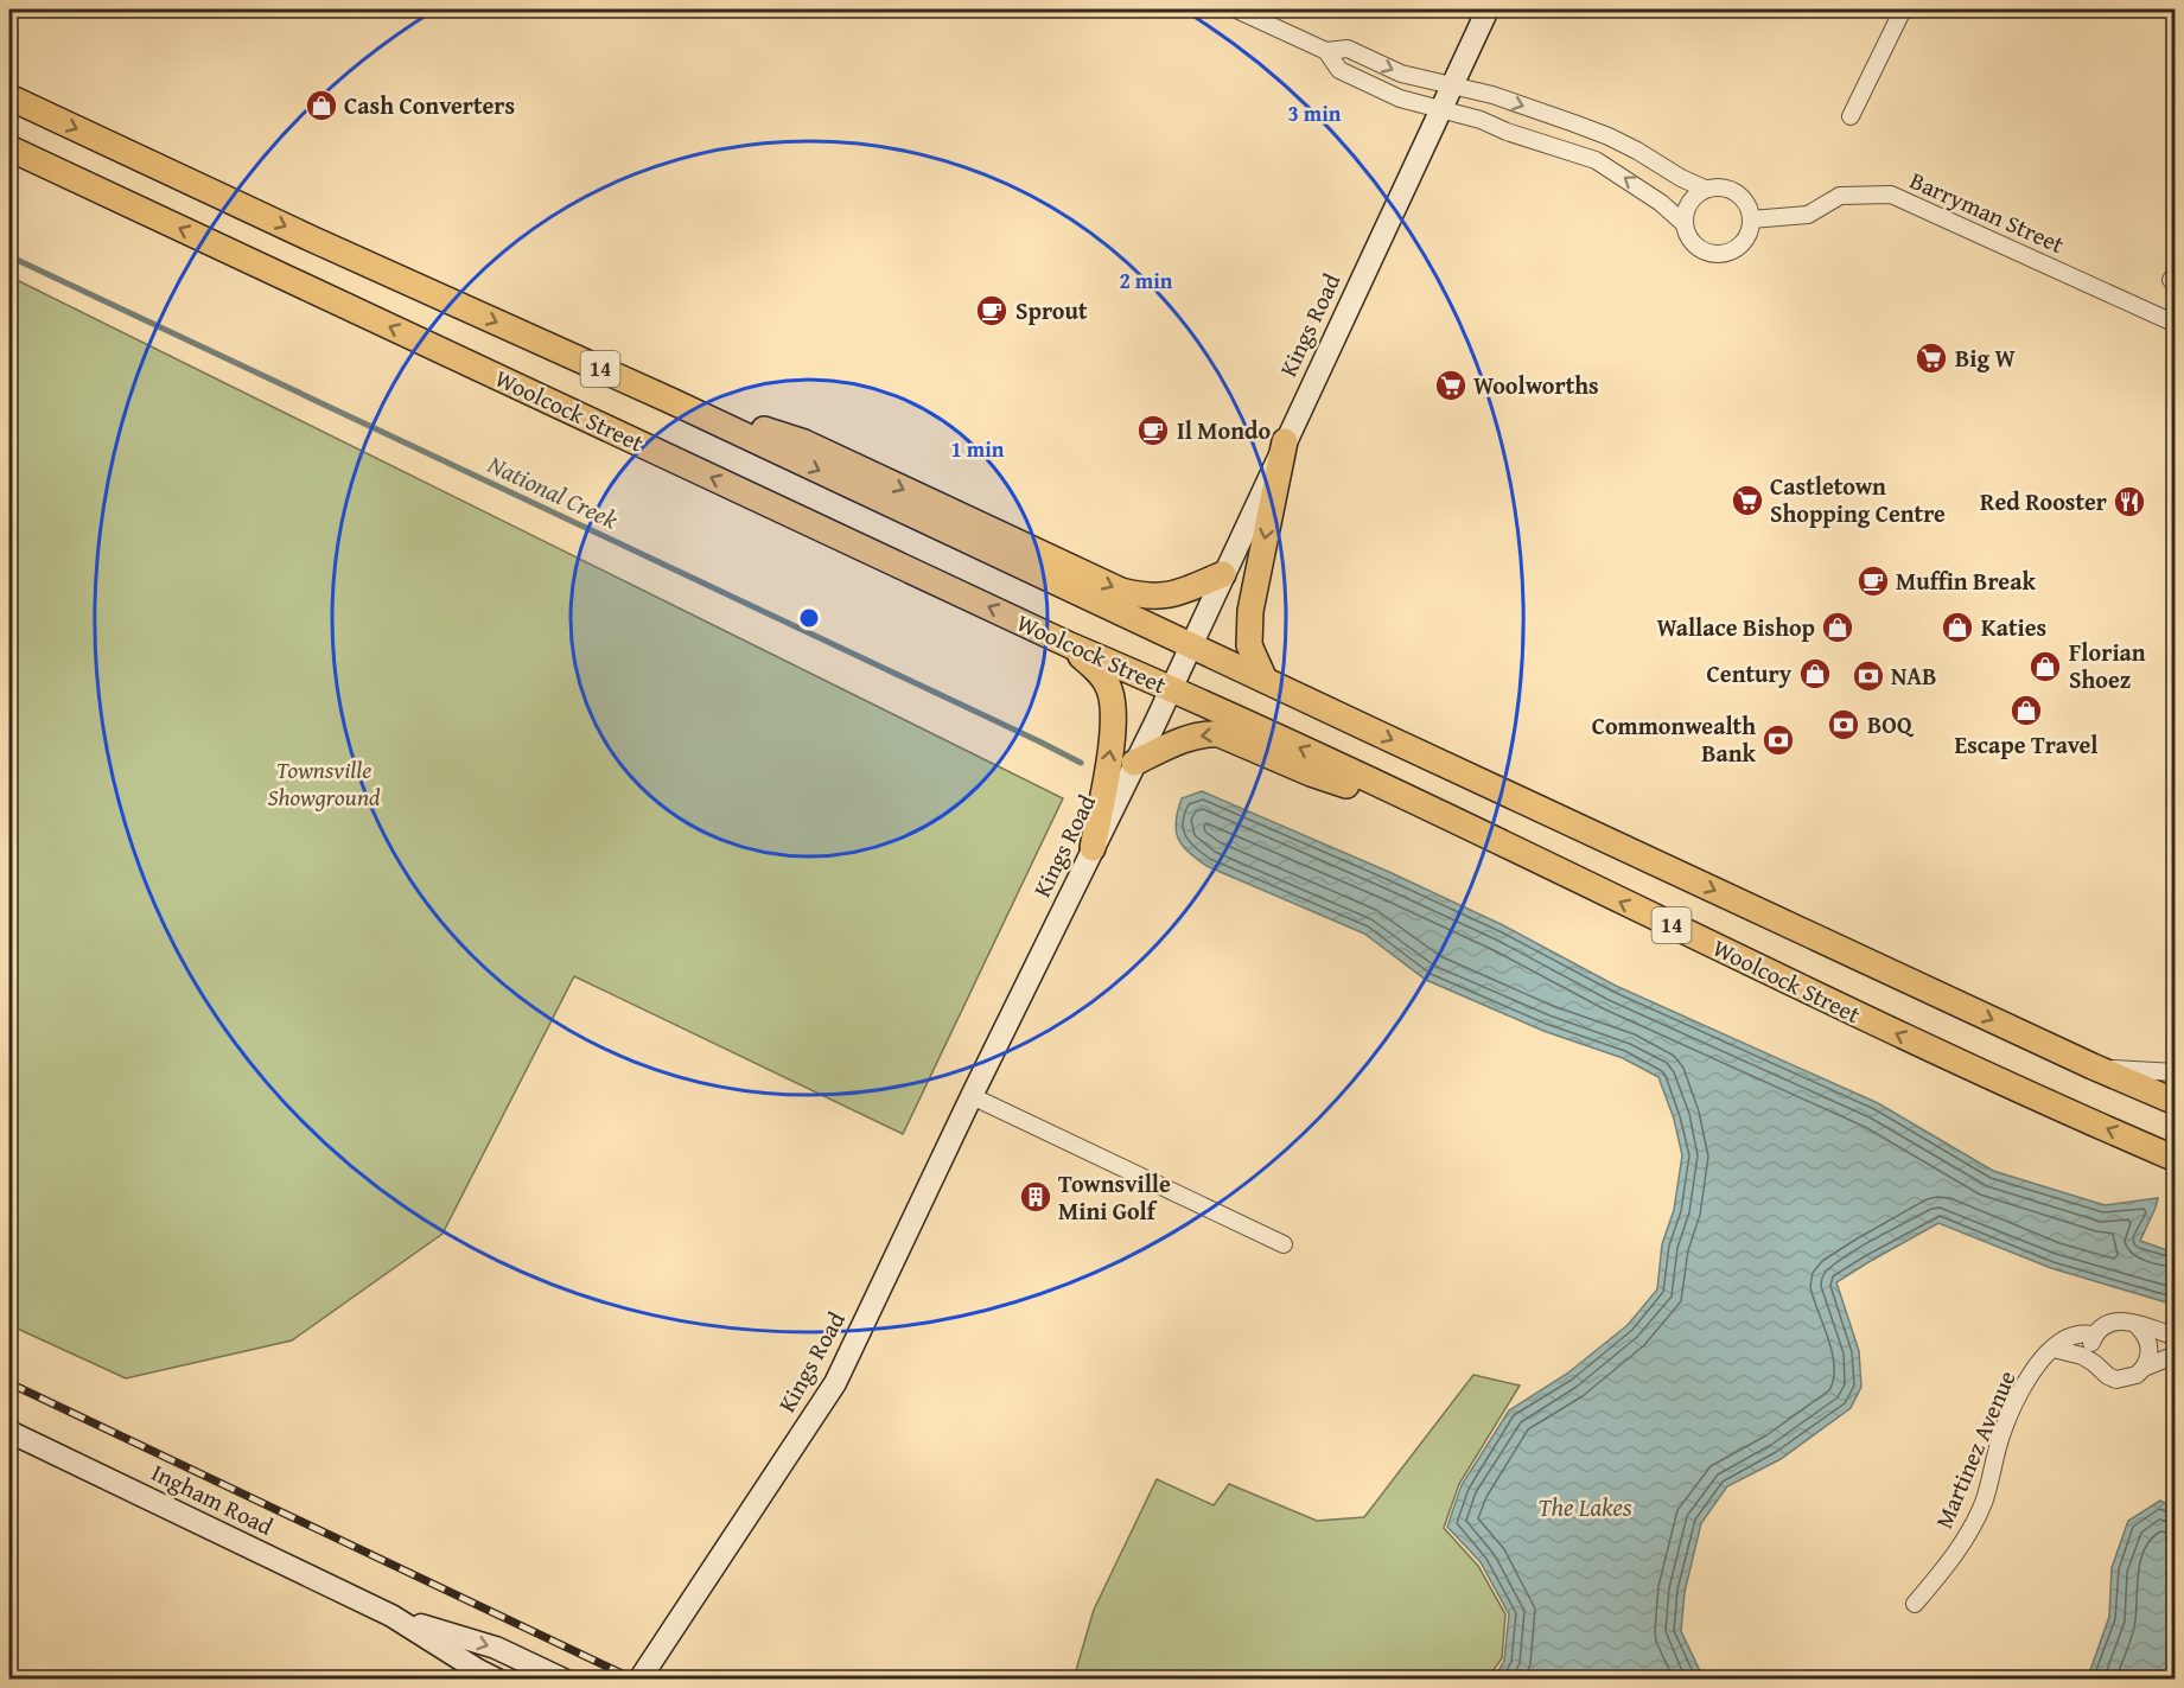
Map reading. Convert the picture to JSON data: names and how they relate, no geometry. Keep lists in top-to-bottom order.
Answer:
{
  "streets": {
    "main road": [
      "Kings Road",
      "14",
      "Woolcock Street",
      "Ingham Road"
    ],
    "street": ["Barryman Street", "Martinez Avenue"]
  },
  "crossings": [
    ["Kings Road", "Woolcock Street"]
  ],
  "water": ["National Creek", "The Lakes"],
  "parks": ["Townsville Showground"],
  "places": {
    "shop": [
      "Cash Converters",
      "Wallace Bishop",
      "Katies",
      "Florian Shoez",
      "Century",
      "Escape Travel"
    ],
    "cafe": ["Sprout", "Il Mondo", "Muffin Break"],
    "supermarket": ["Big W", "Woolworths", "Castletown Shopping Centre"],
    "restaurant": ["Red Rooster"],
    "bank": ["NAB", "BOQ", "Commonwealth Bank"],
    "building": ["Townsville Mini Golf"]
  },
  "rings": ["3 min", "2 min", "1 min"]
}
